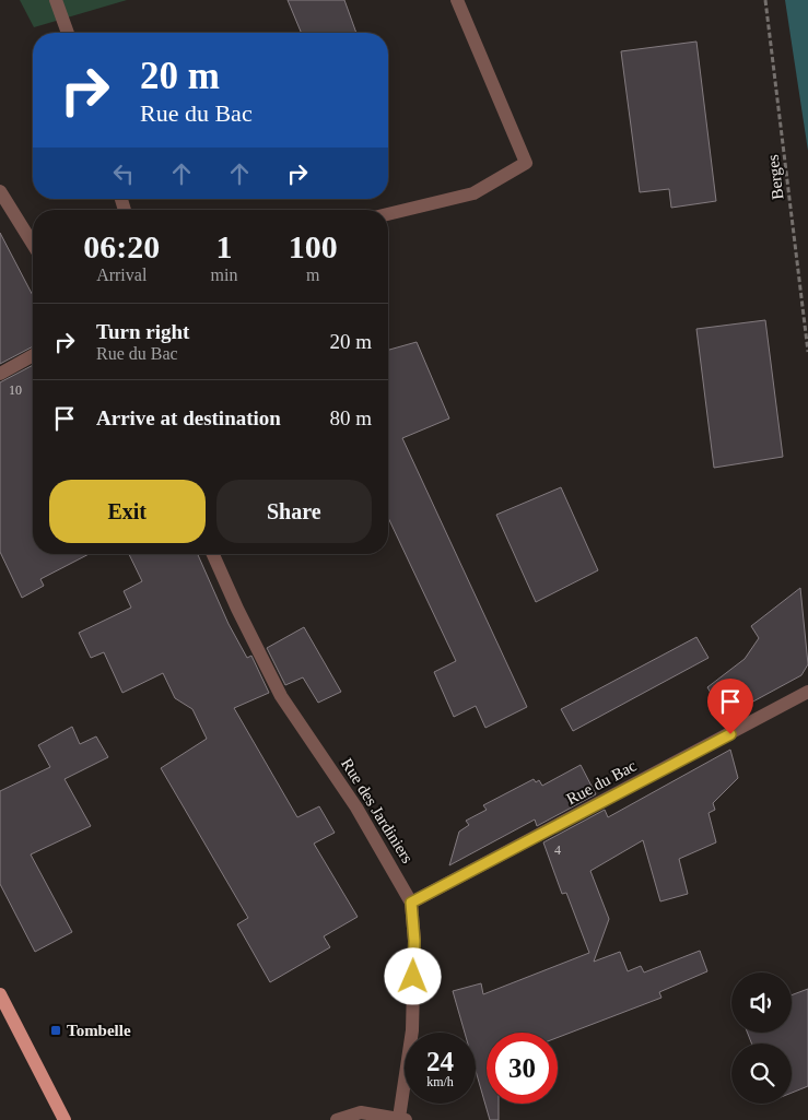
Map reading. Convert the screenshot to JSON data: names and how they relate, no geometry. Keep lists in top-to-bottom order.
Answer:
{
  "streets": {
    "street": ["Rue du Bac", "Rue des Jardiniers"],
    "path": ["Berges"]
  },
  "crossings": [
    ["Rue du Bac", "Rue des Jardiniers"]
  ],
  "places": {
    "transit": ["Tombelle"]
  },
  "house_numbers": ["10", "4"],
  "page": {
    "turn": ["20 m", "Rue du Bac"],
    "eta": [
      "06:20",
      "Arrival",
      "1",
      "min",
      "100",
      "m"
    ],
    "list": [
      {
        "name": "Turn right",
        "note": "Rue du Bac",
        "value": "20 m"
      },
      {
        "name": "Arrive at destination",
        "value": "80 m"
      }
    ],
    "buttons": ["Exit", "Share"],
    "speed": "24 km/h",
    "limit": "30"
  }
}
